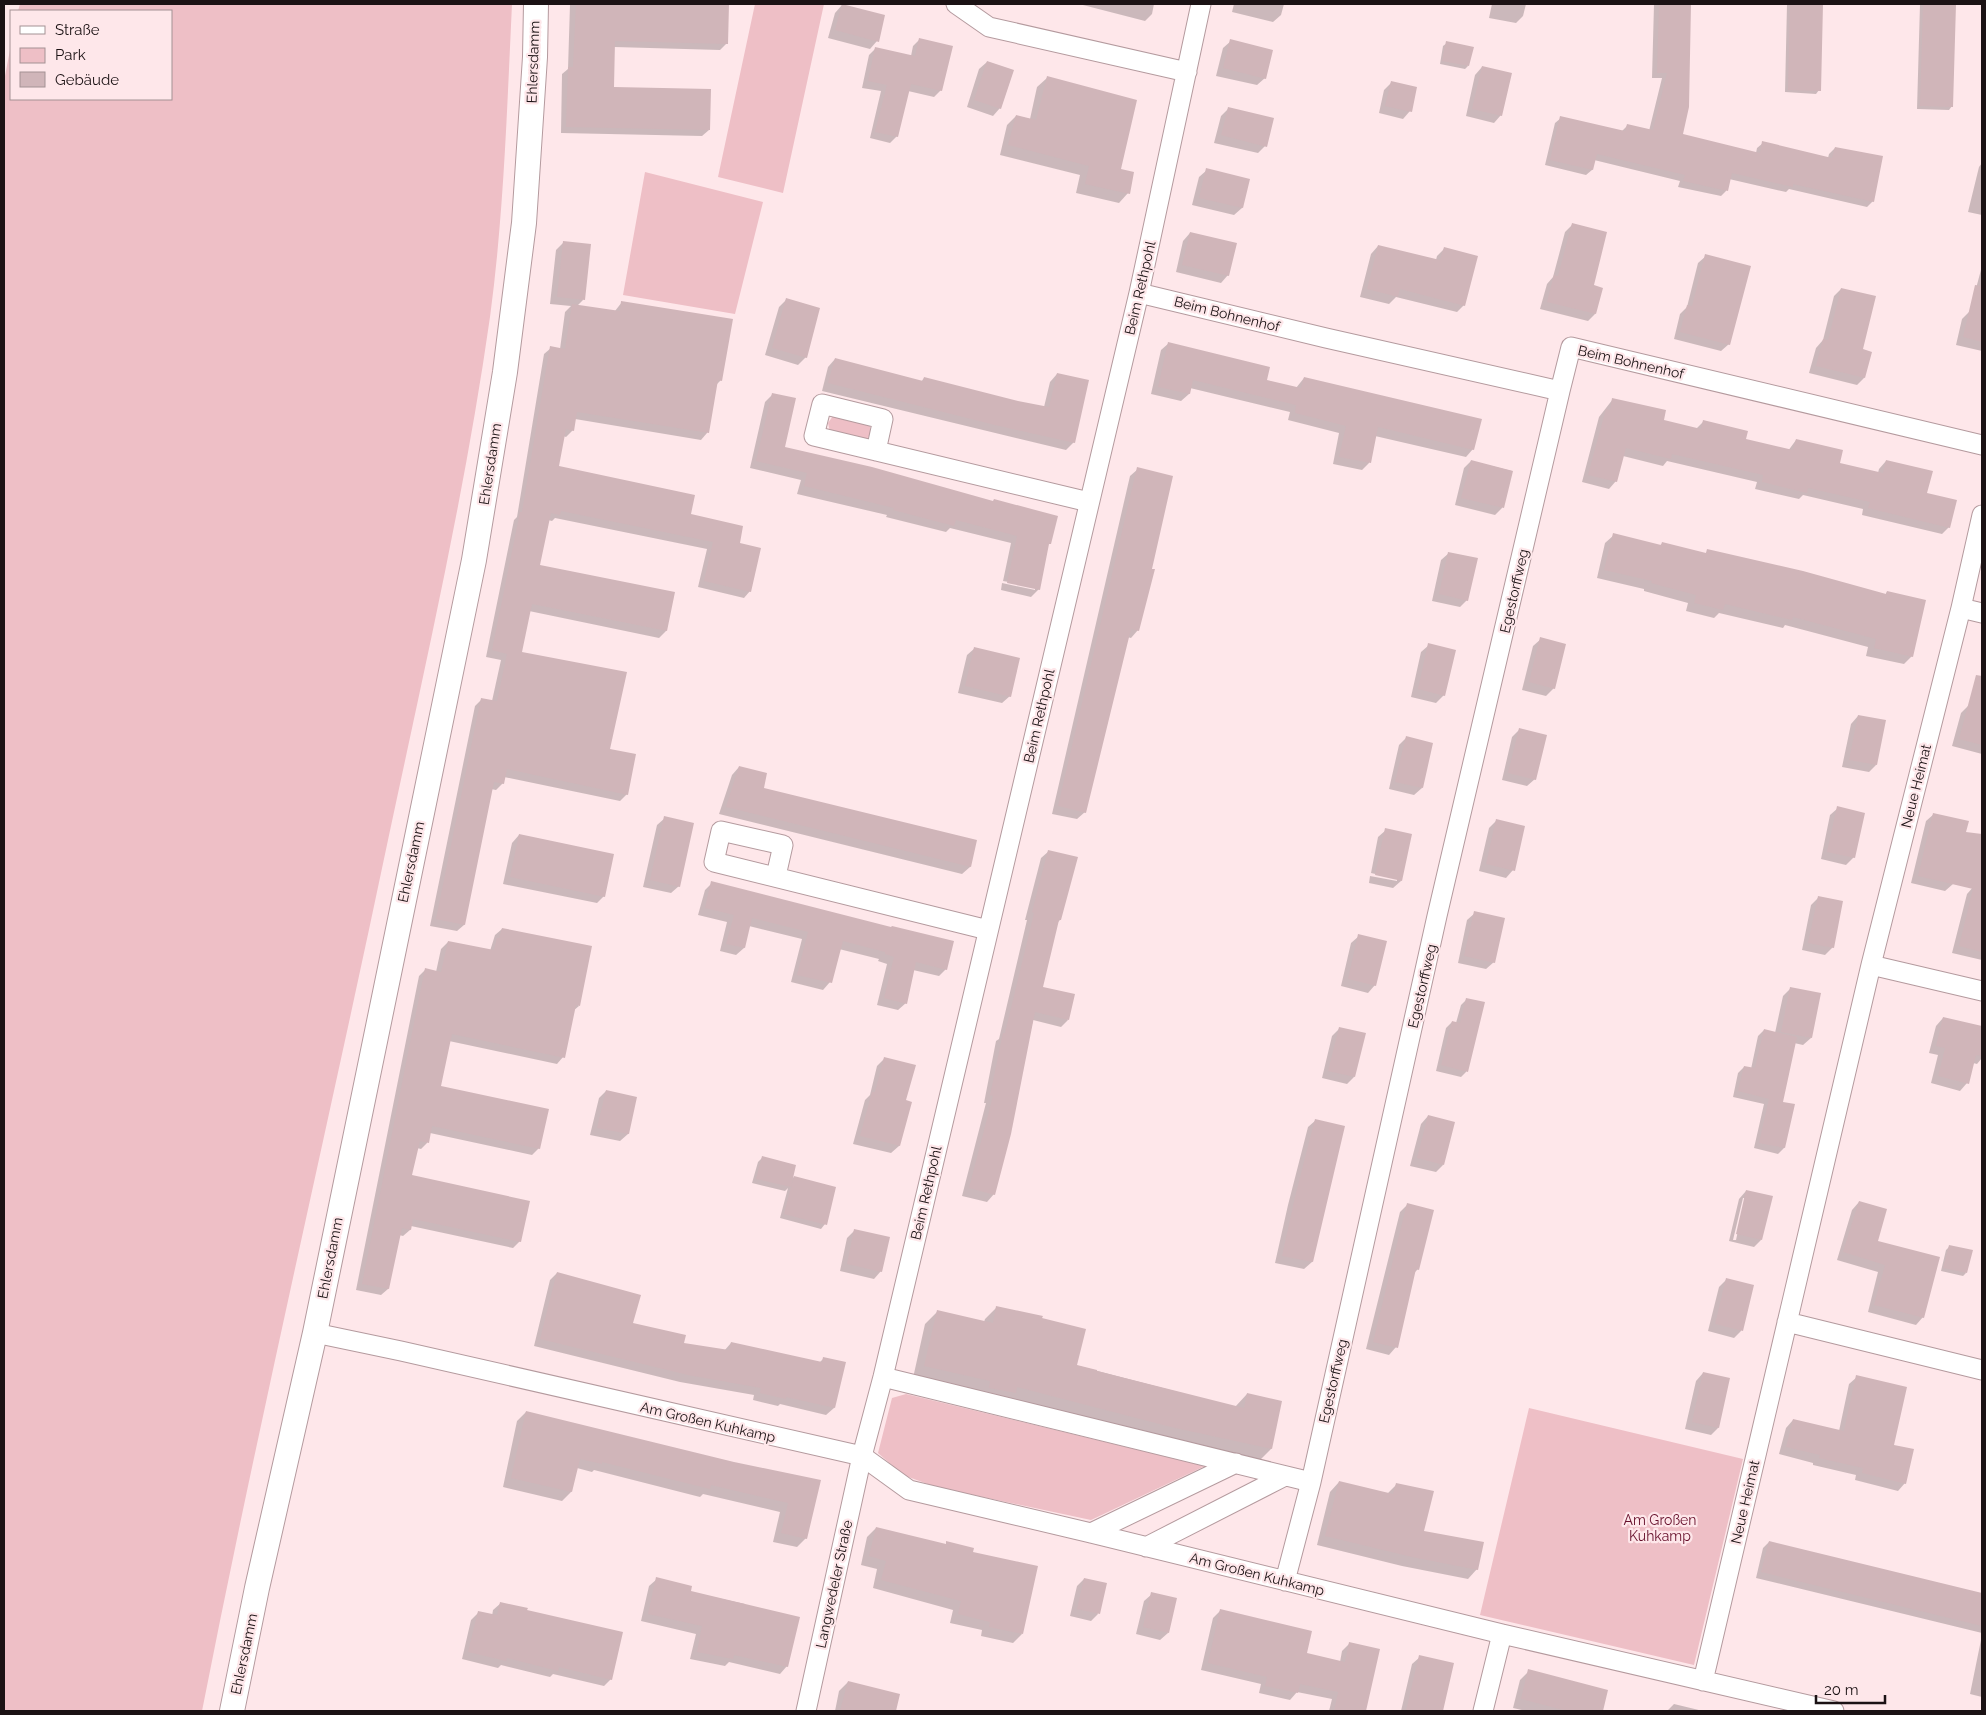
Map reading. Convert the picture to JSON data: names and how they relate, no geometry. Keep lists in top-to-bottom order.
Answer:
{
  "streets": {
    "street": [
      "Ehlersdamm",
      "Beim Rethpohl",
      "Beim Bohnenhof",
      "Egestorffweg",
      "Neue Heimat",
      "Am Großen Kuhkamp",
      "Langwedeler Straße"
    ]
  },
  "crossings": [
    ["Ehlersdamm", "Am Großen Kuhkamp"],
    ["Beim Rethpohl", "Beim Bohnenhof"],
    ["Beim Rethpohl", "Am Großen Kuhkamp"],
    ["Beim Rethpohl", "Langwedeler Straße"],
    ["Beim Bohnenhof", "Egestorffweg"],
    ["Egestorffweg", "Am Großen Kuhkamp"],
    ["Neue Heimat", "Am Großen Kuhkamp"],
    ["Am Großen Kuhkamp", "Langwedeler Straße"]
  ],
  "parks": ["Am Großen Kuhkamp"],
  "legend": ["Straße", "Park", "Gebäude"],
  "scale_bar": "20 m"
}
